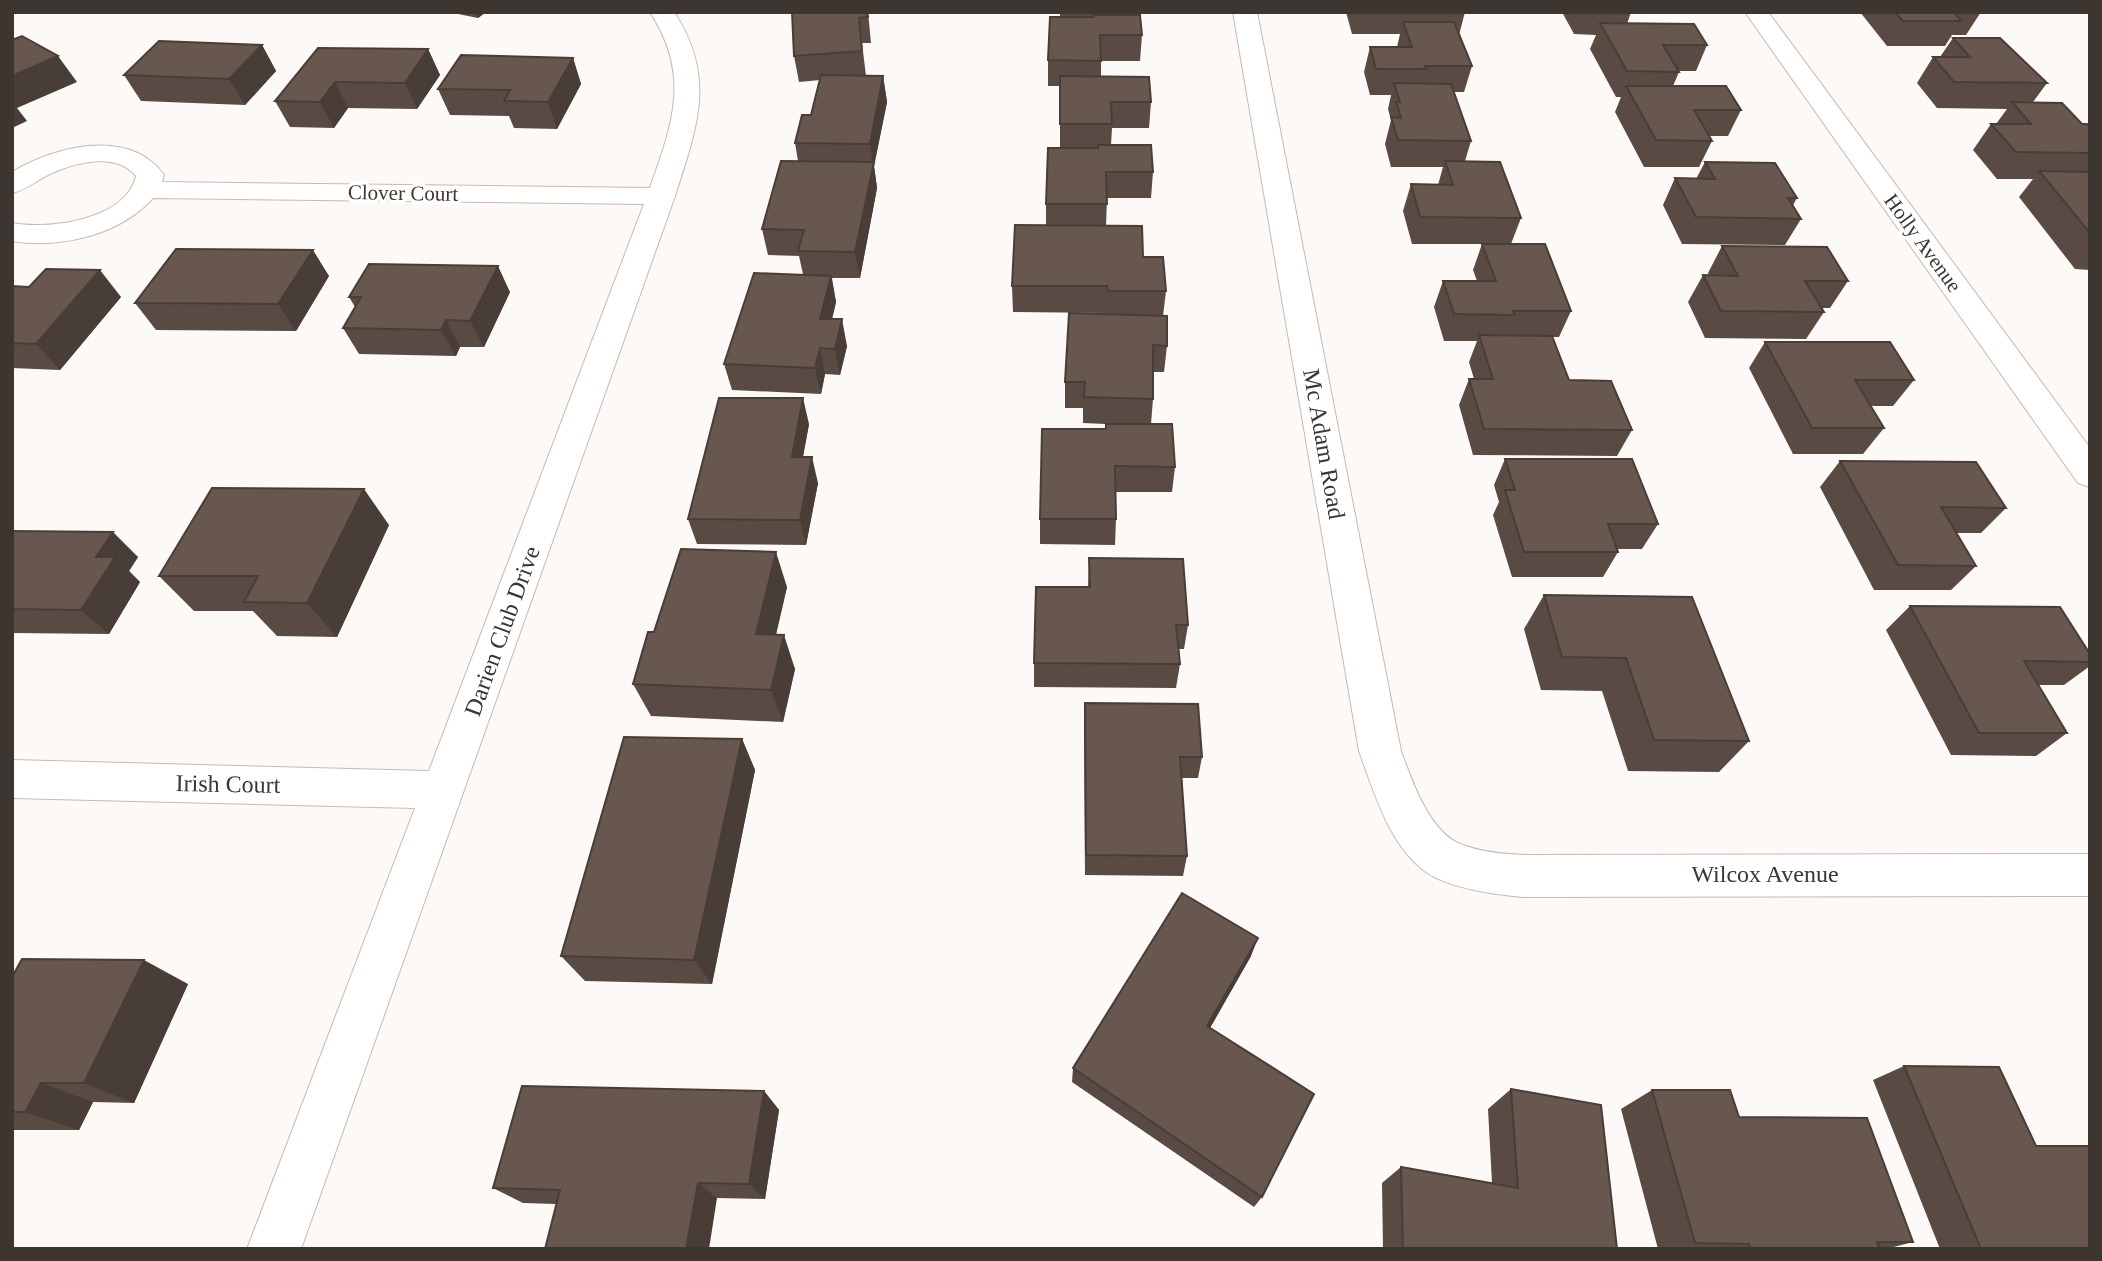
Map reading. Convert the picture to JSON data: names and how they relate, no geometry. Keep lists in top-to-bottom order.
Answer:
{
  "streets": {
    "street": [
      "Clover Court",
      "Holly Avenue",
      "Mc Adam Road",
      "Darien Club Drive",
      "Irish Court",
      "Wilcox Avenue"
    ]
  },
  "crossings": [
    ["Clover Court", "Darien Club Drive"],
    ["Mc Adam Road", "Wilcox Avenue"],
    ["Darien Club Drive", "Irish Court"]
  ]
}
